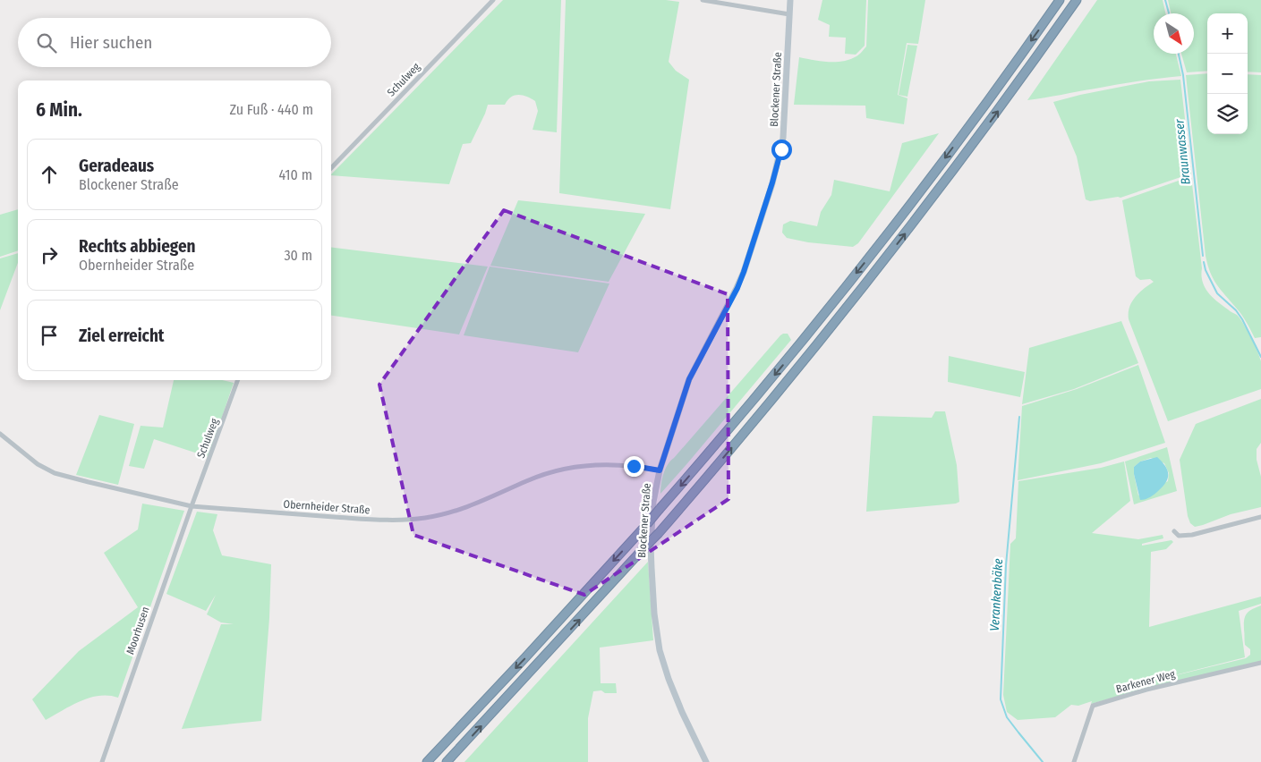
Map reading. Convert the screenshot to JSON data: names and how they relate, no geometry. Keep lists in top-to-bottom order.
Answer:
{
  "streets": {
    "street": [
      "Schulweg",
      "Blockener Straße",
      "Obernheider Straße",
      "Moorhusen",
      "Barkener Weg"
    ]
  },
  "crossings": [
    ["Schulweg", "Obernheider Straße"],
    ["Schulweg", "Moorhusen"],
    ["Blockener Straße", "Obernheider Straße"],
    ["Obernheider Straße", "Moorhusen"]
  ],
  "water": ["Braunwasser", "Verankenbäke"],
  "north": "bottom right",
  "page": {
    "map_buttons": ["+", "−"],
    "search": "Hier suchen",
    "heading": ["6 Min.", "Zu Fuß · 440 m"],
    "list": [
      ["Geradeaus", "Blockener Straße", "410 m"],
      ["Rechts abbiegen", "Obernheider Straße", "30 m"],
      "Ziel erreicht"
    ]
  }
}
